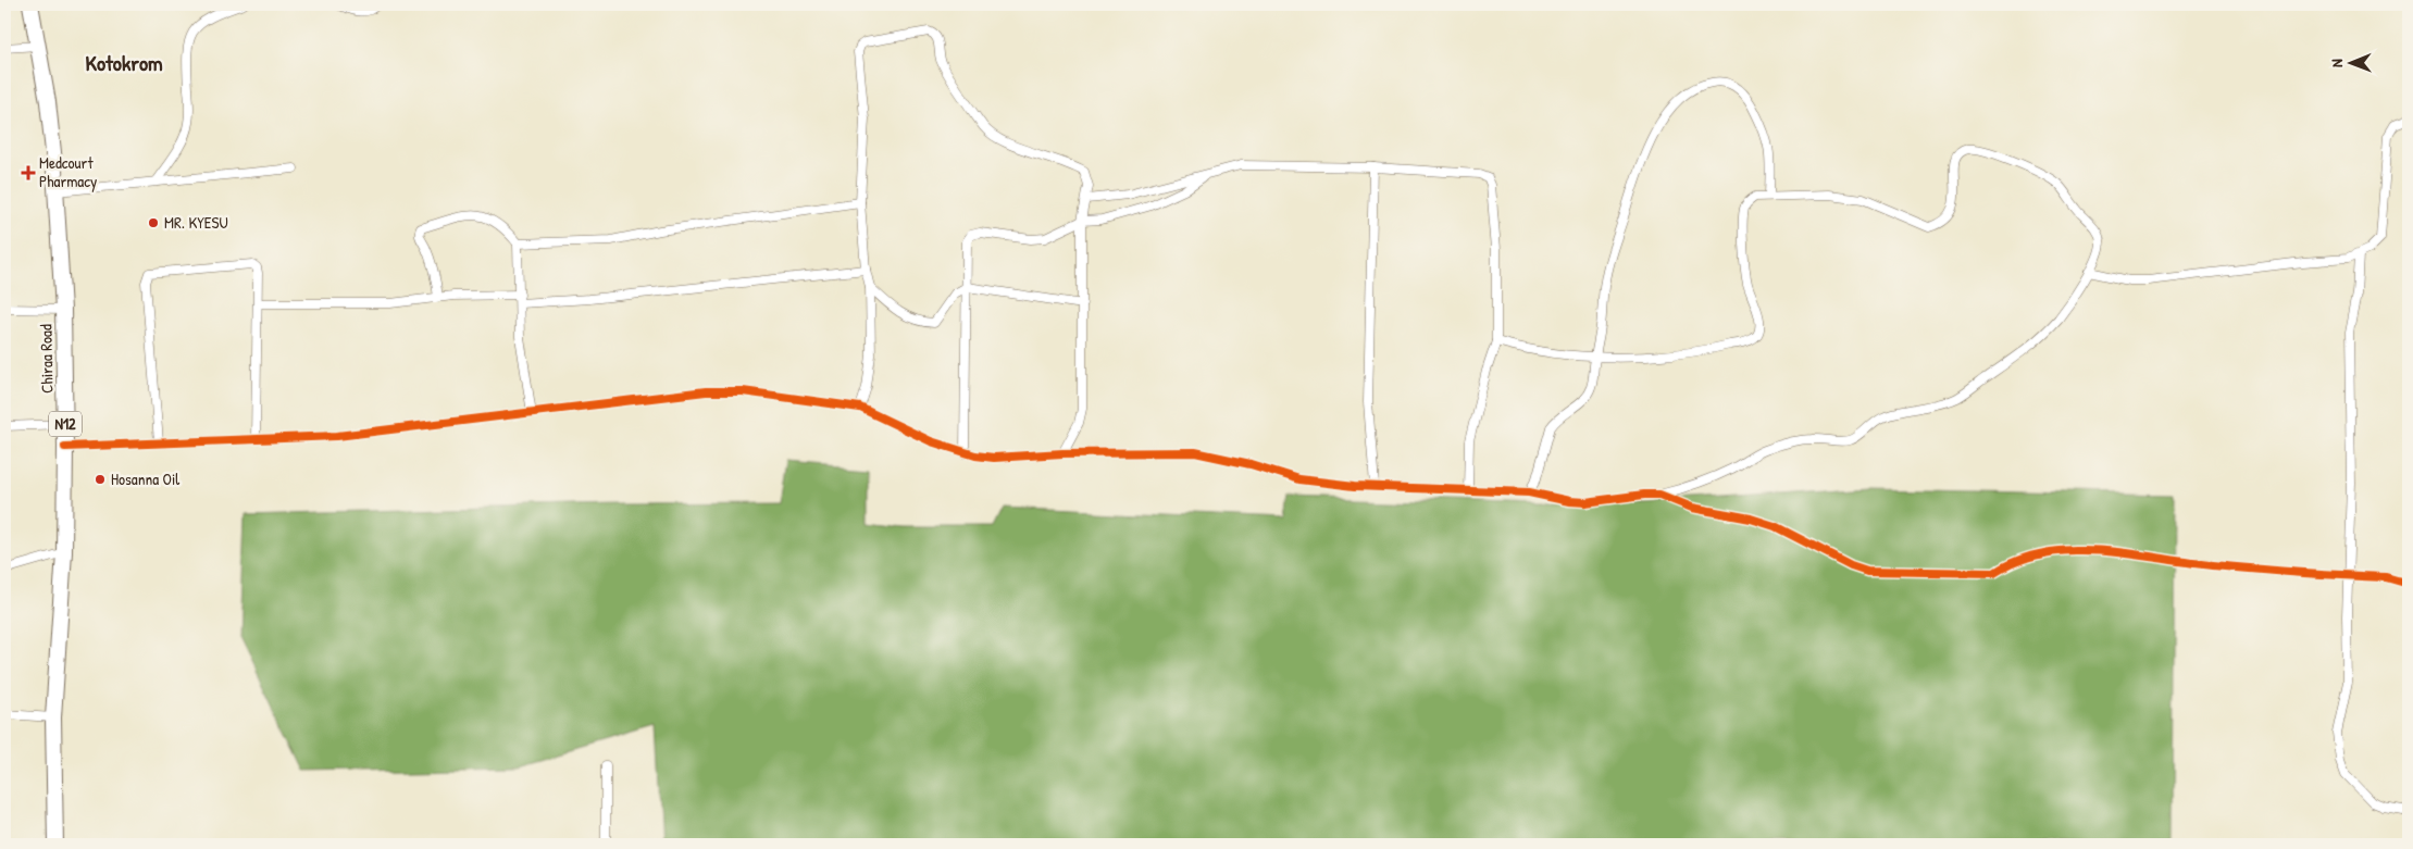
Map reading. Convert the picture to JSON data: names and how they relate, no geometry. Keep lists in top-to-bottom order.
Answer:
{
  "streets": {
    "highway": ["Chiraa Road", "N12"]
  },
  "districts": ["Kotokrom"],
  "places": {
    "health": ["Medcourt Pharmacy"],
    "other": ["MR. KYESU", "Hosanna Oil"]
  },
  "north": "left"
}
